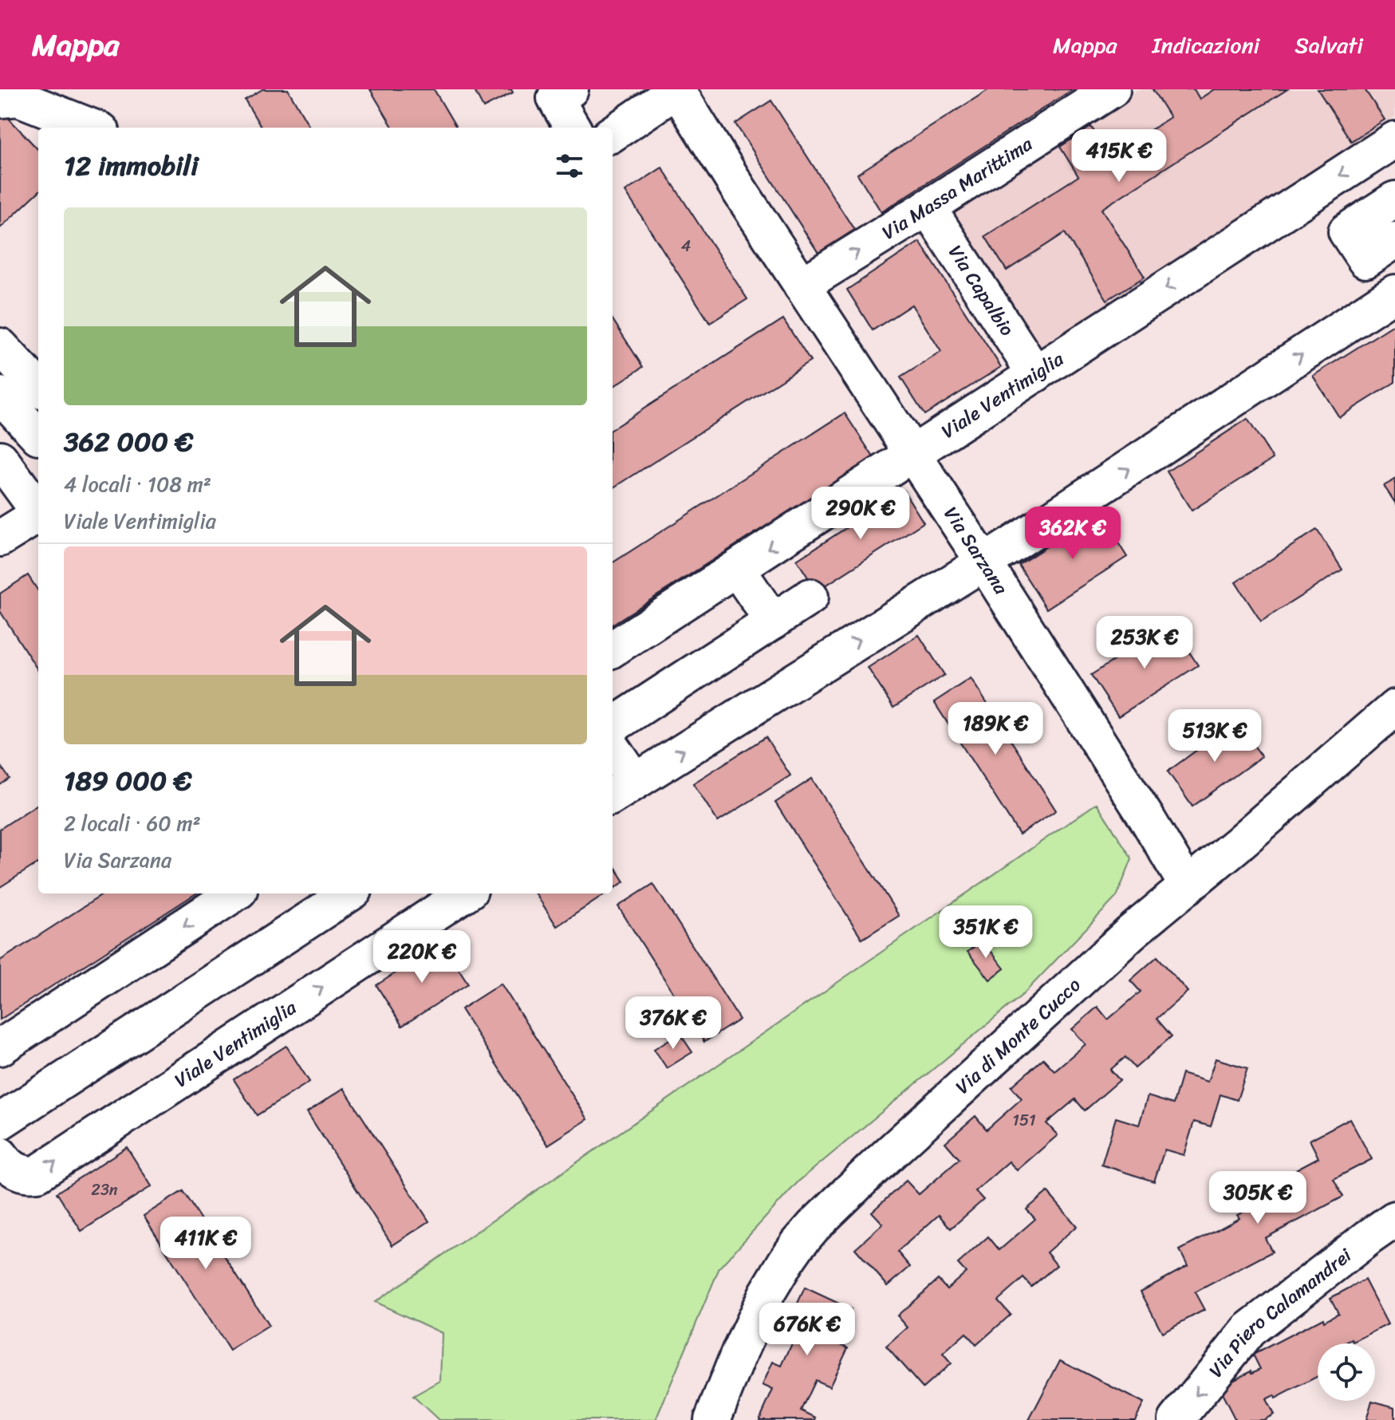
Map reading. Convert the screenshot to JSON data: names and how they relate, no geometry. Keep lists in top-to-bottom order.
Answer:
{
  "streets": {
    "street": [
      "Via Massa Marittima",
      "Via Capalbio",
      "Viale Ventimiglia",
      "Via Sarzana",
      "Via di Monte Cucco",
      "Via Piero Calamandrei"
    ]
  },
  "crossings": [
    ["Via Massa Marittima", "Via Capalbio"],
    ["Via Massa Marittima", "Via Sarzana"],
    ["Via Capalbio", "Viale Ventimiglia"],
    ["Viale Ventimiglia", "Via Sarzana"],
    ["Via Sarzana", "Via di Monte Cucco"]
  ],
  "one_way": ["Via Massa Marittima", "Via Piero Calamandrei"],
  "house_numbers": ["4", "151", "23n"],
  "page": {
    "header": "Mappa",
    "nav": ["Mappa", "Indicazioni", "Salvati"],
    "heading": "12 immobili",
    "price": [
      "415K €",
      "290K €",
      "362K €",
      "253K €",
      "189K €",
      "513K €",
      "351K €",
      "220K €",
      "376K €",
      "305K €",
      "411K €",
      "676K €"
    ],
    "list": [
      {
        "name": "362 000 €",
        "note": "4 locali · 108 m² · Viale Ventimiglia"
      },
      {
        "name": "189 000 €",
        "note": "2 locali · 60 m² · Via Sarzana"
      }
    ]
  }
}
